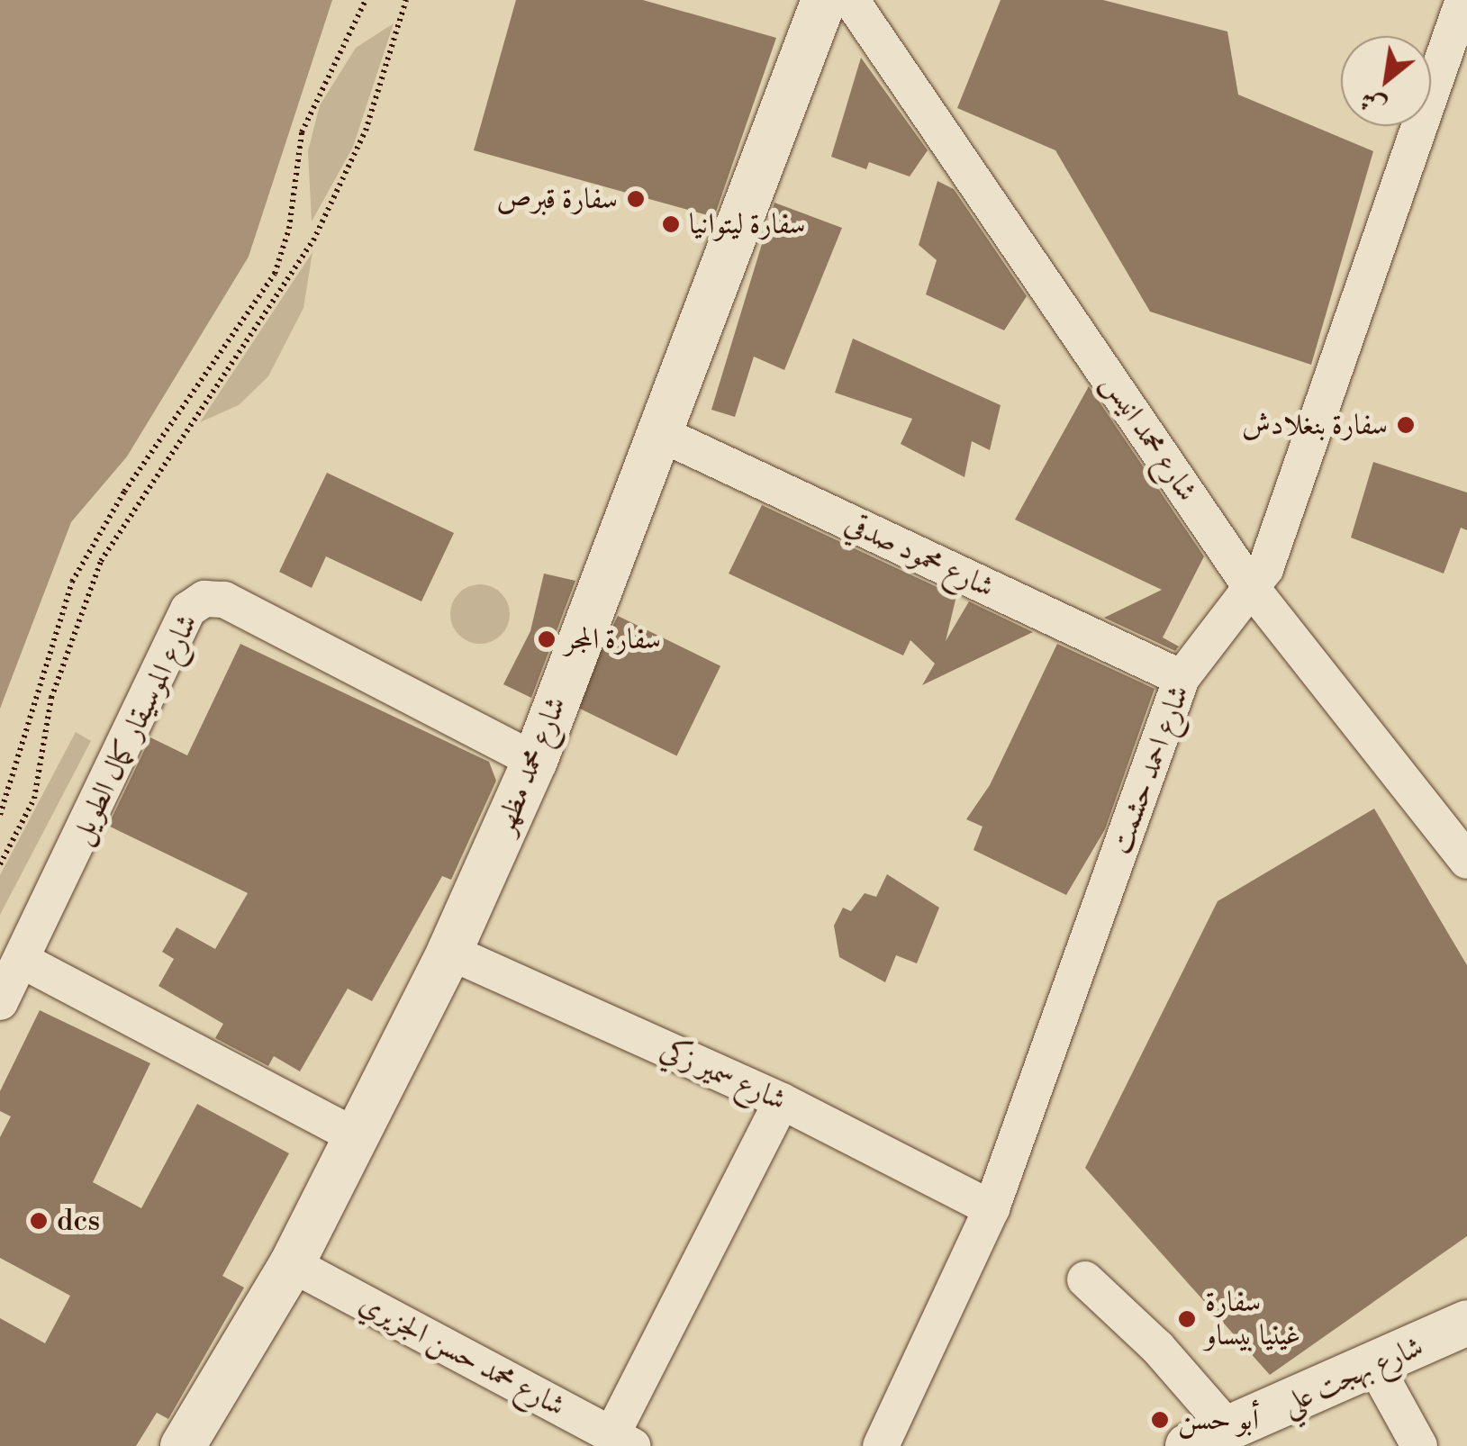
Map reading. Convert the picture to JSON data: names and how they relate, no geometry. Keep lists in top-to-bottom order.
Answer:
{
  "streets": {
    "street": [
      "شارع محمد انيس",
      "شارع محمود صدقي",
      "شارع الموسيقار كمال الطويل",
      "شارع محمد مظهر",
      "شارع احمد حشمت",
      "شارع سمير زكي",
      "شارع محمد حسن الجزيري",
      "شارع بهجت علي"
    ]
  },
  "crossings": [
    ["شارع محمد انيس", "شارع احمد حشمت"],
    ["شارع محمود صدقي", "شارع محمد مظهر"],
    ["شارع محمود صدقي", "شارع احمد حشمت"],
    ["شارع الموسيقار كمال الطويل", "شارع محمد مظهر"],
    ["شارع محمد مظهر", "شارع سمير زكي"],
    ["شارع محمد مظهر", "شارع محمد حسن الجزيري"],
    ["شارع احمد حشمت", "شارع سمير زكي"]
  ],
  "places": [
    "سفارة قبرص",
    "سفارة ليتوانيا",
    "سفارة بنغلادش",
    "سفارة المجر",
    "dcs",
    "سفارة غينيا بيساو",
    "أبو حسن"
  ],
  "north": "bottom left"
}
